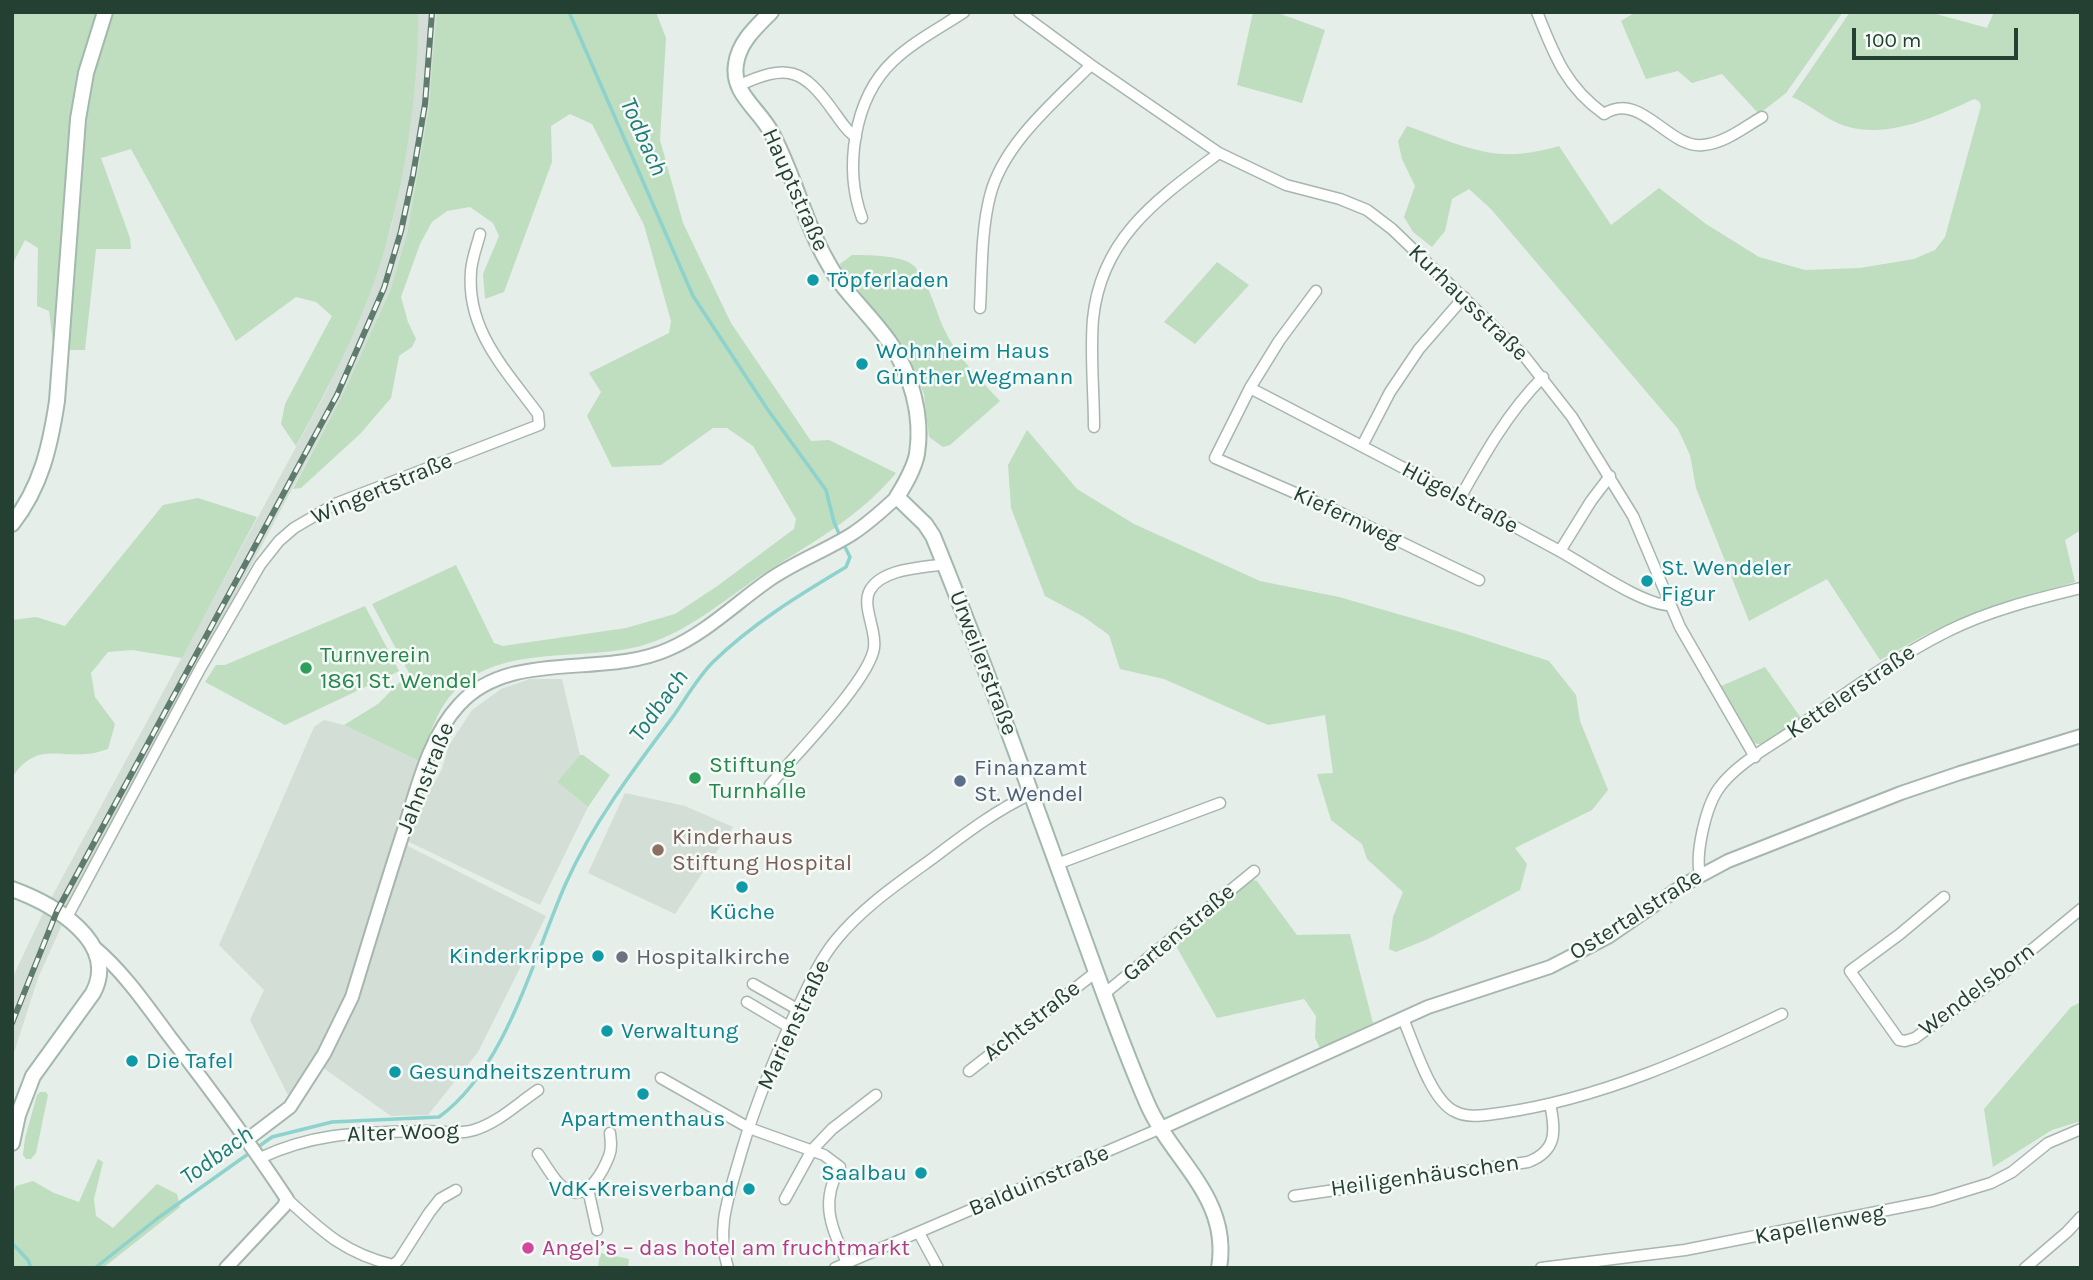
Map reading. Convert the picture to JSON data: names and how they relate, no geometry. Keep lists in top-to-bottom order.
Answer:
{
  "streets": {
    "main road": ["Hauptstraße", "Urweilerstraße"],
    "street": [
      "Kurhausstraße",
      "Wingertstraße",
      "Hügelstraße",
      "Kiefernweg",
      "Kettelerstraße",
      "Jahnstraße",
      "Ostertalstraße",
      "Gartenstraße",
      "Wendelsborn",
      "Achtstraße",
      "Marienstraße",
      "Alter Woog",
      "Heiligenhäuschen",
      "Balduinstraße",
      "Kapellenweg"
    ]
  },
  "crossings": [
    ["Hauptstraße", "Urweilerstraße"],
    ["Hauptstraße", "Jahnstraße"],
    ["Kurhausstraße", "Hügelstraße"],
    ["Kurhausstraße", "Kettelerstraße"],
    ["Hügelstraße", "Kiefernweg"],
    ["Urweilerstraße", "Jahnstraße"],
    ["Urweilerstraße", "Ostertalstraße"],
    ["Urweilerstraße", "Gartenstraße"],
    ["Urweilerstraße", "Achtstraße"],
    ["Urweilerstraße", "Marienstraße"],
    ["Urweilerstraße", "Balduinstraße"],
    ["Kettelerstraße", "Ostertalstraße"],
    ["Jahnstraße", "Alter Woog"],
    ["Ostertalstraße", "Balduinstraße"]
  ],
  "water": ["Todbach"],
  "places": [
    "Töpferladen",
    "Wohnheim Haus Günther Wegmann",
    "St. Wendeler Figur",
    "Turnverein 1861 St. Wendel",
    "Stiftung Turnhalle",
    "Finanzamt St. Wendel",
    "Kinderhaus Stiftung Hospital",
    "Küche",
    "Kinderkrippe",
    "Hospitalkirche",
    "Verwaltung",
    "Die Tafel",
    "Gesundheitszentrum",
    "Apartmenthaus",
    "Saalbau",
    "VdK-Kreisverband",
    "Angel’s – das hotel am fruchtmarkt"
  ],
  "scale_bar": "100 m"
}
